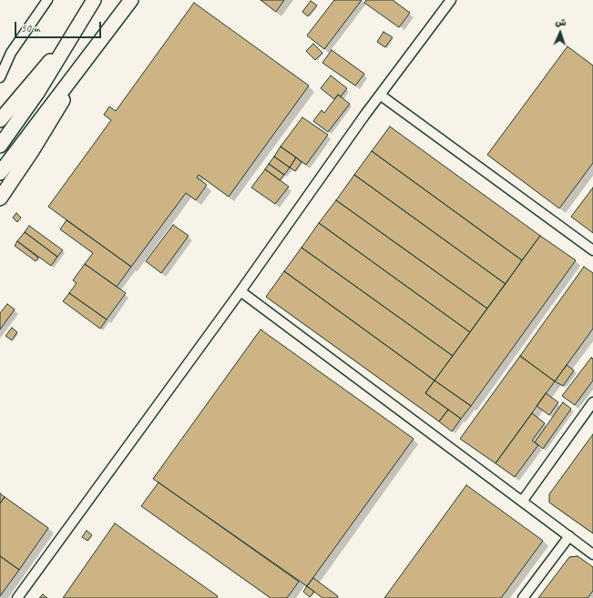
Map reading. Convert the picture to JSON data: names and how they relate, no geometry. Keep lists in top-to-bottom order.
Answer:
{
  "scale_bar": "50 m",
  "north": "top"
}
